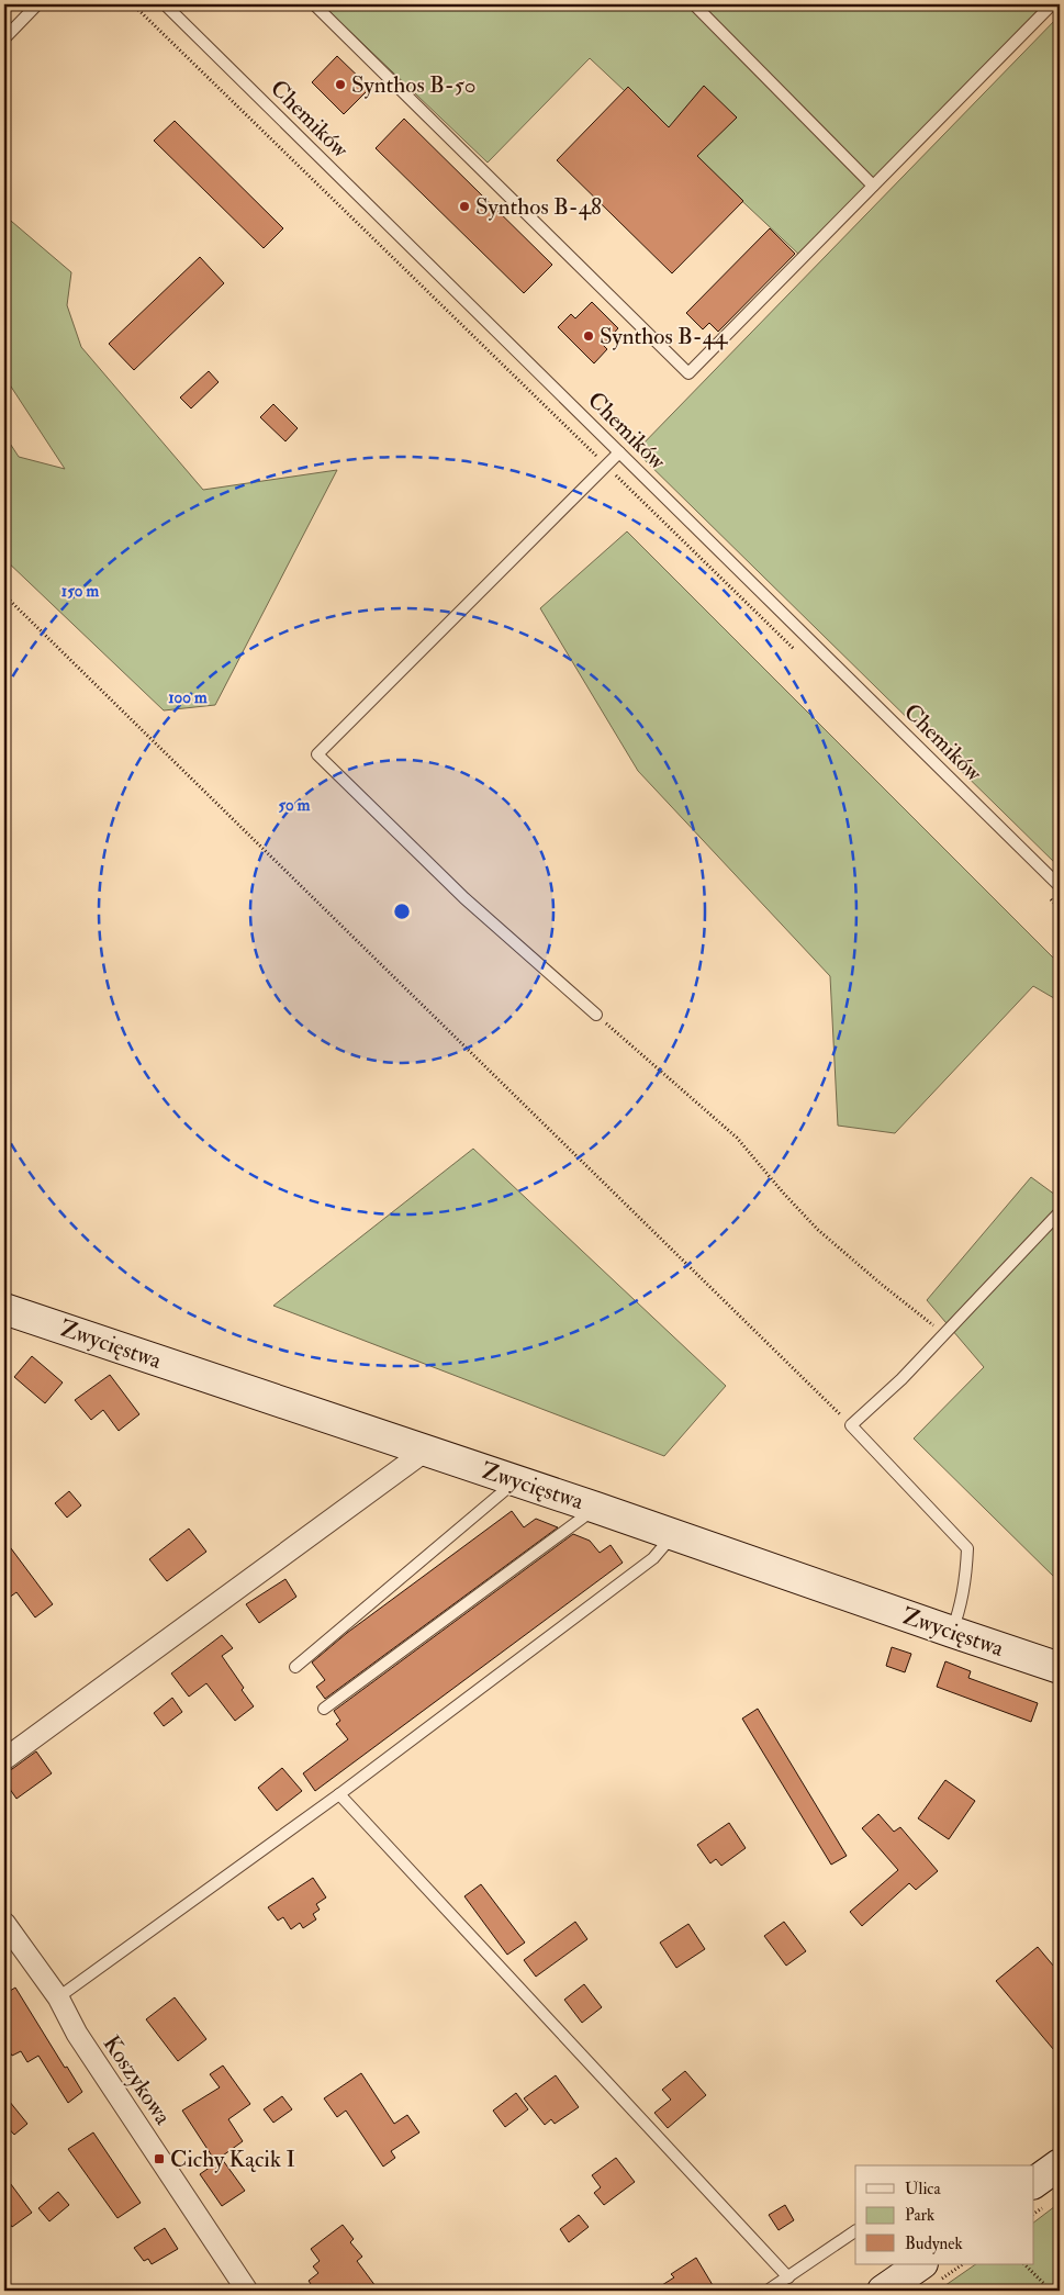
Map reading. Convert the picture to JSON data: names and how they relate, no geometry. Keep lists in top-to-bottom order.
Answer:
{
  "streets": {
    "street": ["Zwycięstwa", "Koszykowa"],
    "lane": ["Chemików"]
  },
  "places": {
    "other": ["Synthos B-50", "Synthos B-48", "Synthos B-44"],
    "transit": ["Cichy Kącik I"]
  },
  "legend": ["Ulica", "Park", "Budynek"],
  "rings": ["150 m", "100 m", "50 m"]
}
